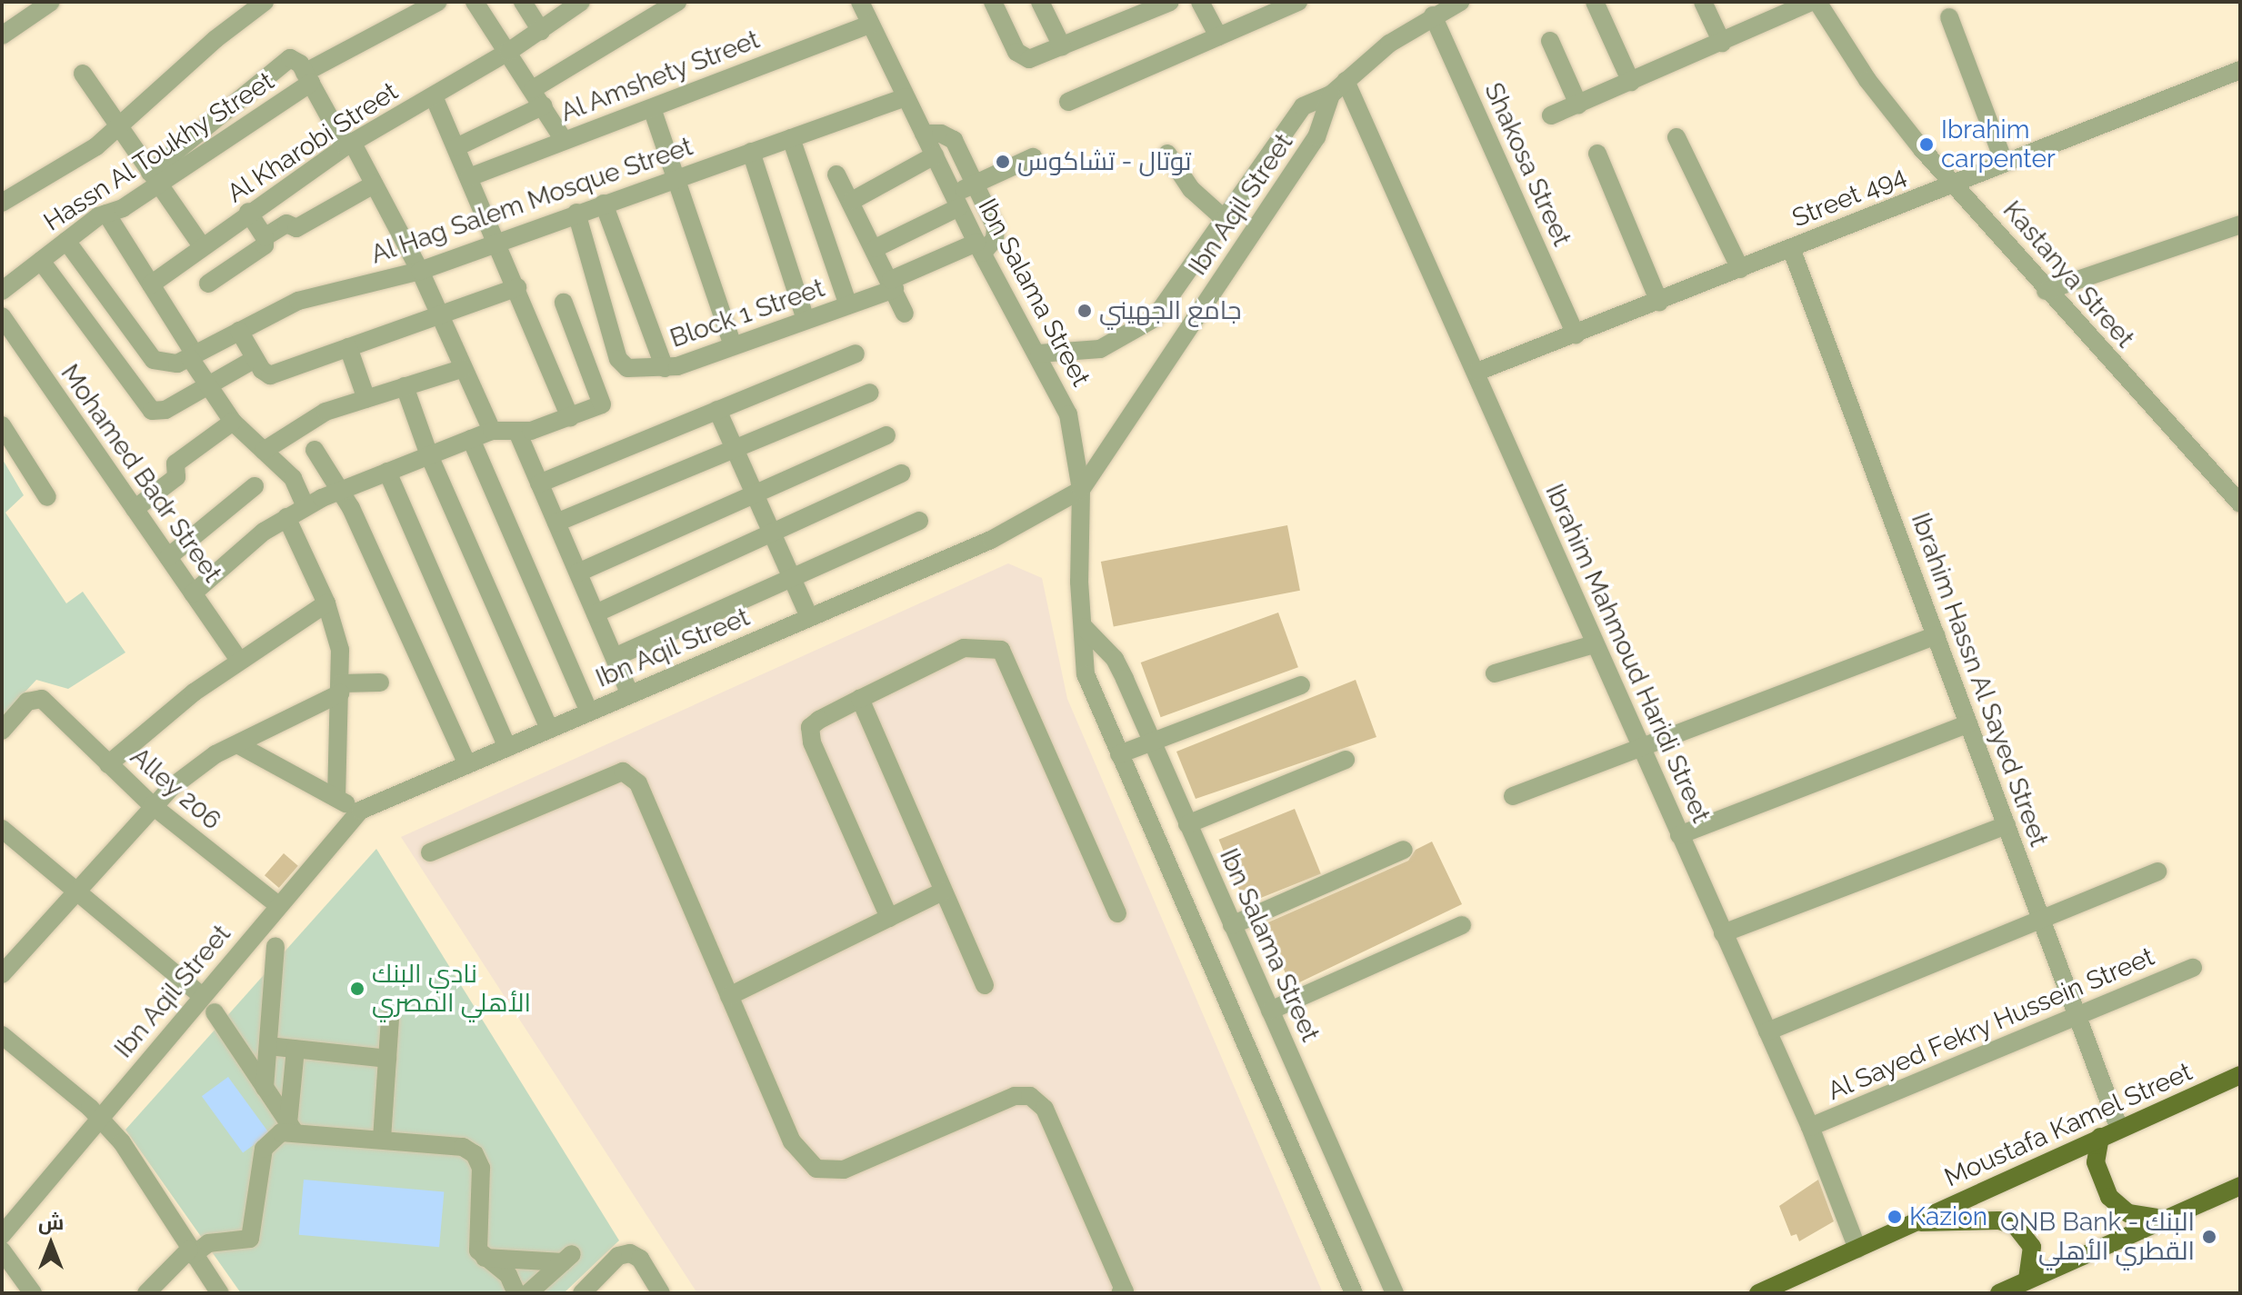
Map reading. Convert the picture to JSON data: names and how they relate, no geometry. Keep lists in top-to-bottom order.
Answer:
{
  "streets": {
    "main road": ["Moustafa Kamel Street"],
    "street": [
      "Al Amshety Street",
      "Al Kharobi Street",
      "Hassn Al Toukhy Street",
      "Shakosa Street",
      "Street 494",
      "Al Hag Salem Mosque Street",
      "Ibn Aqil Street",
      "Kastanya Street",
      "Ibn Salama Street",
      "Block 1 Street",
      "Mohamed Badr Street",
      "Ibrahim Mahmoud Haridi Street",
      "Ibrahim Hassn Al Sayed Street",
      "Alley 206",
      "Al Sayed Fekry Hussein Street"
    ]
  },
  "crossings": [
    ["Al Amshety Street", "Ibn Salama Street"],
    ["Hassn Al Toukhy Street", "Al Hag Salem Mosque Street"],
    ["Shakosa Street", "Street 494"],
    ["Shakosa Street", "Ibn Aqil Street"],
    ["Street 494", "Kastanya Street"],
    ["Street 494", "Ibrahim Mahmoud Haridi Street"],
    ["Street 494", "Ibrahim Hassn Al Sayed Street"],
    ["Al Hag Salem Mosque Street", "Ibn Salama Street"],
    ["Al Hag Salem Mosque Street", "Block 1 Street"],
    ["Ibn Aqil Street", "Ibn Salama Street"],
    ["Ibn Aqil Street", "Ibrahim Mahmoud Haridi Street"],
    ["Ibn Aqil Street", "Alley 206"],
    ["Ibn Salama Street", "Block 1 Street"],
    ["Ibrahim Mahmoud Haridi Street", "Al Sayed Fekry Hussein Street"],
    ["Ibrahim Mahmoud Haridi Street", "Moustafa Kamel Street"],
    ["Ibrahim Hassn Al Sayed Street", "Al Sayed Fekry Hussein Street"],
    ["Ibrahim Hassn Al Sayed Street", "Moustafa Kamel Street"]
  ],
  "places": [
    "Ibrahim carpenter",
    "توتال - تشاكوس",
    "جامع الجهيني",
    "نادي البنك الأهلي المصري",
    "Kazion",
    "QNB Bank - البنك القطري الأهلي"
  ],
  "north": "top"
}
